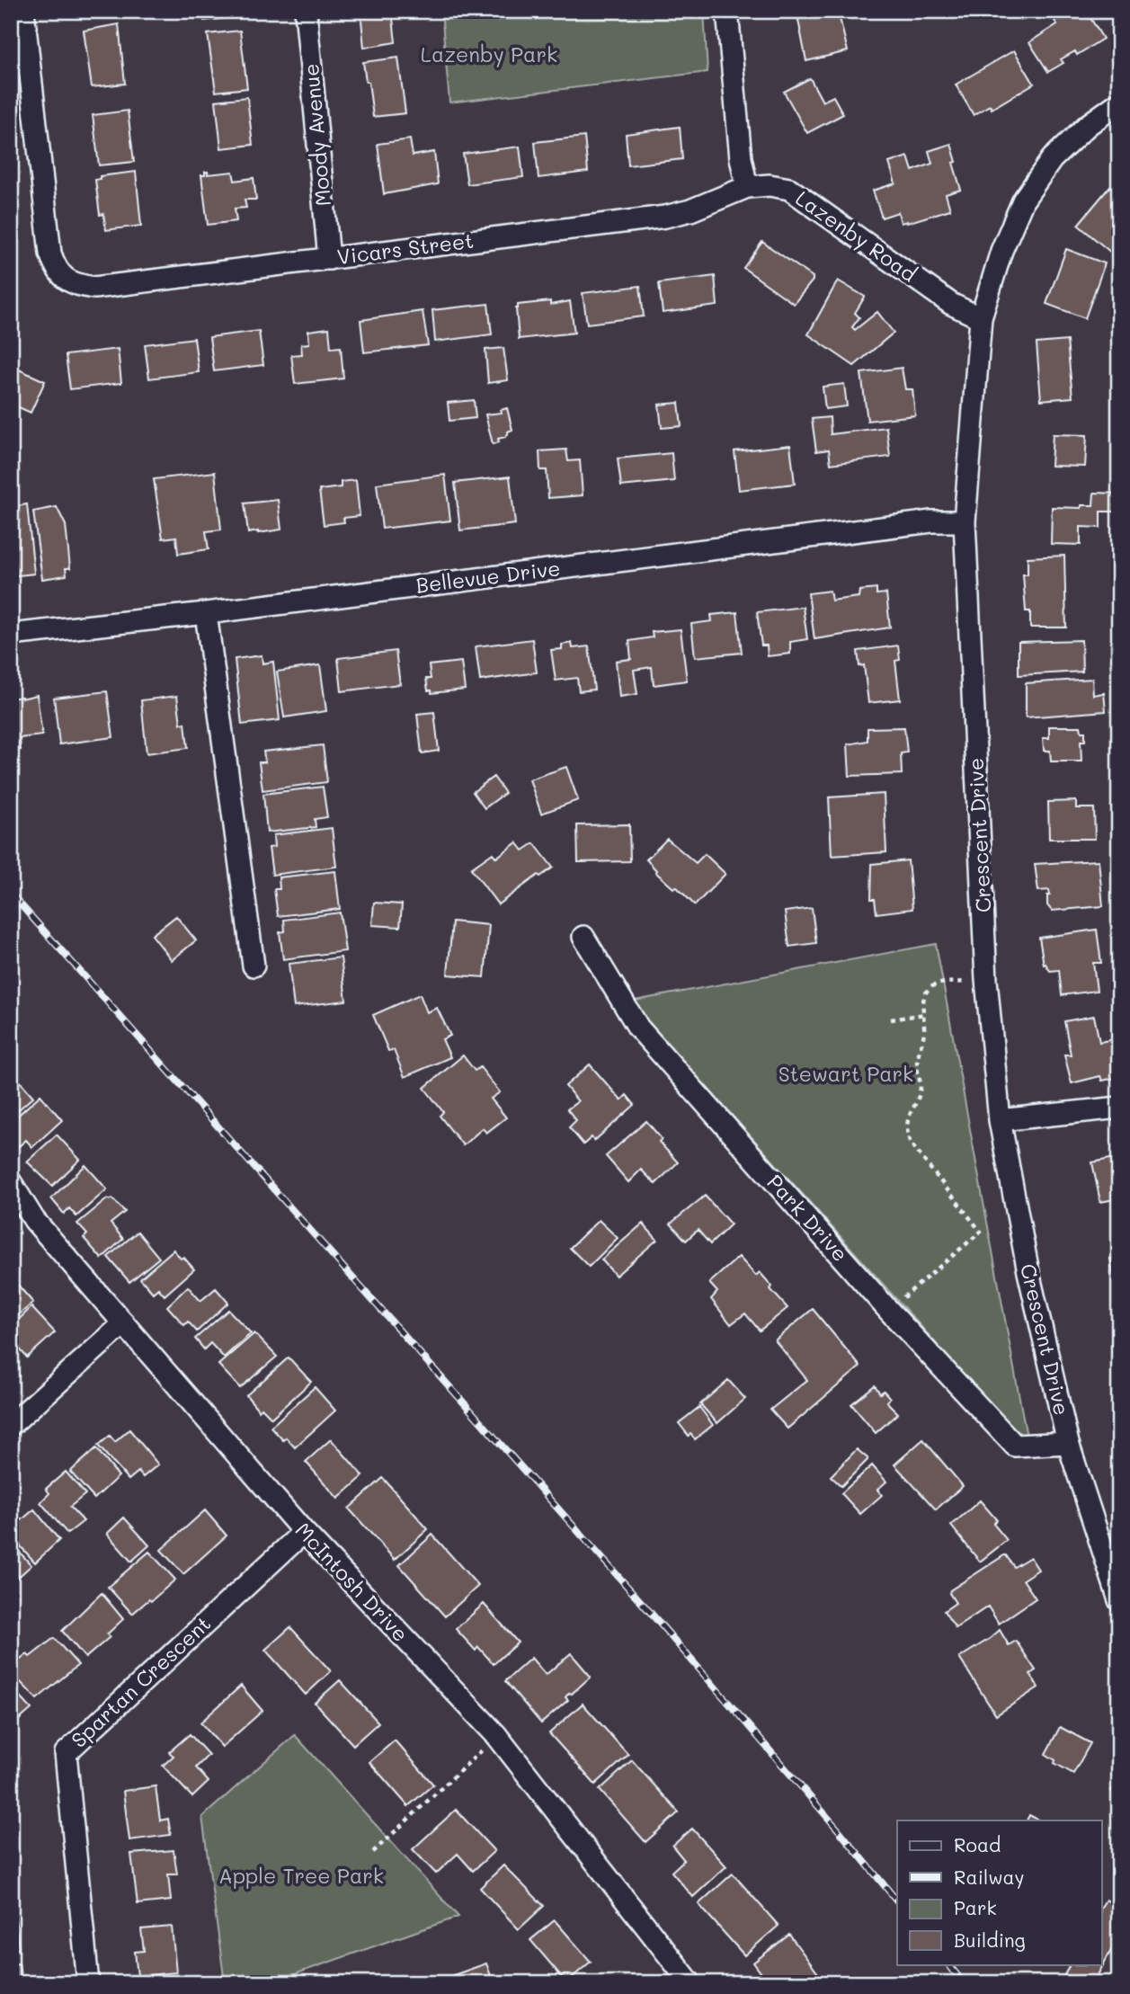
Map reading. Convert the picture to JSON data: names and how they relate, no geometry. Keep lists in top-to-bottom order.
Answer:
{
  "streets": {
    "street": [
      "Moody Avenue",
      "Lazenby Road",
      "Vicars Street",
      "Bellevue Drive",
      "Crescent Drive",
      "Park Drive",
      "McIntosh Drive",
      "Spartan Crescent"
    ]
  },
  "crossings": [
    ["Moody Avenue", "Vicars Street"],
    ["Lazenby Road", "Vicars Street"],
    ["Lazenby Road", "Crescent Drive"],
    ["Bellevue Drive", "Crescent Drive"],
    ["Crescent Drive", "Park Drive"],
    ["McIntosh Drive", "Spartan Crescent"]
  ],
  "parks": ["Lazenby Park", "Stewart Park", "Apple Tree Park"],
  "legend": [
    "Road",
    "Railway",
    "Park",
    "Building"
  ]
}
